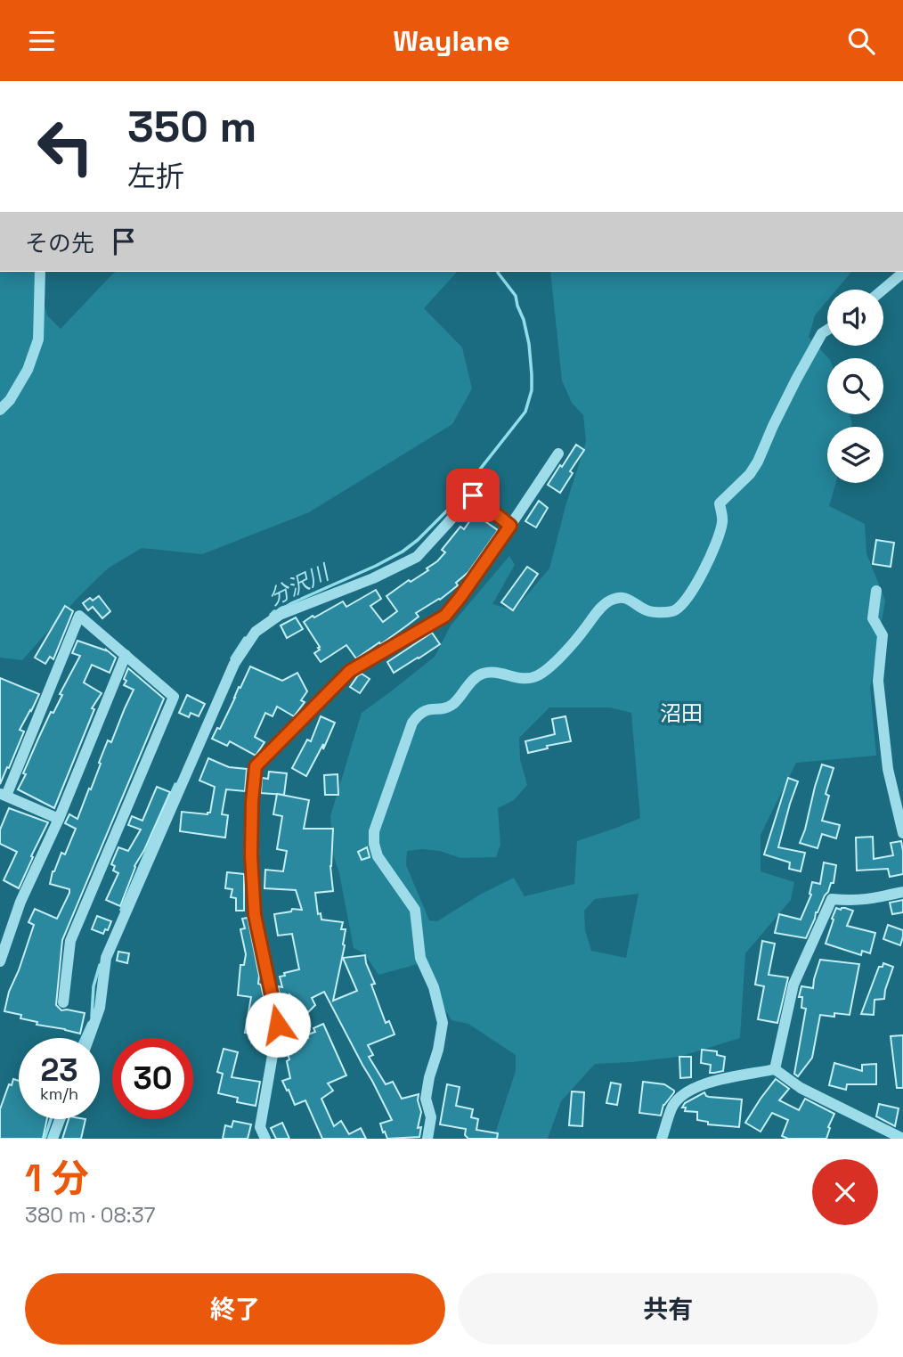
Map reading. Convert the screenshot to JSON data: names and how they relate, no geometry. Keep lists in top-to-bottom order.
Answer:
{
  "districts": ["沼田"],
  "water": ["分沢川"],
  "page": {
    "header": "Waylane",
    "turn": ["350 m", "左折"],
    "then": "その先",
    "speed": "23 km/h",
    "limit": "30",
    "heading": ["1 分", "380 m · 08:37"],
    "buttons": ["終了", "共有"]
  }
}
